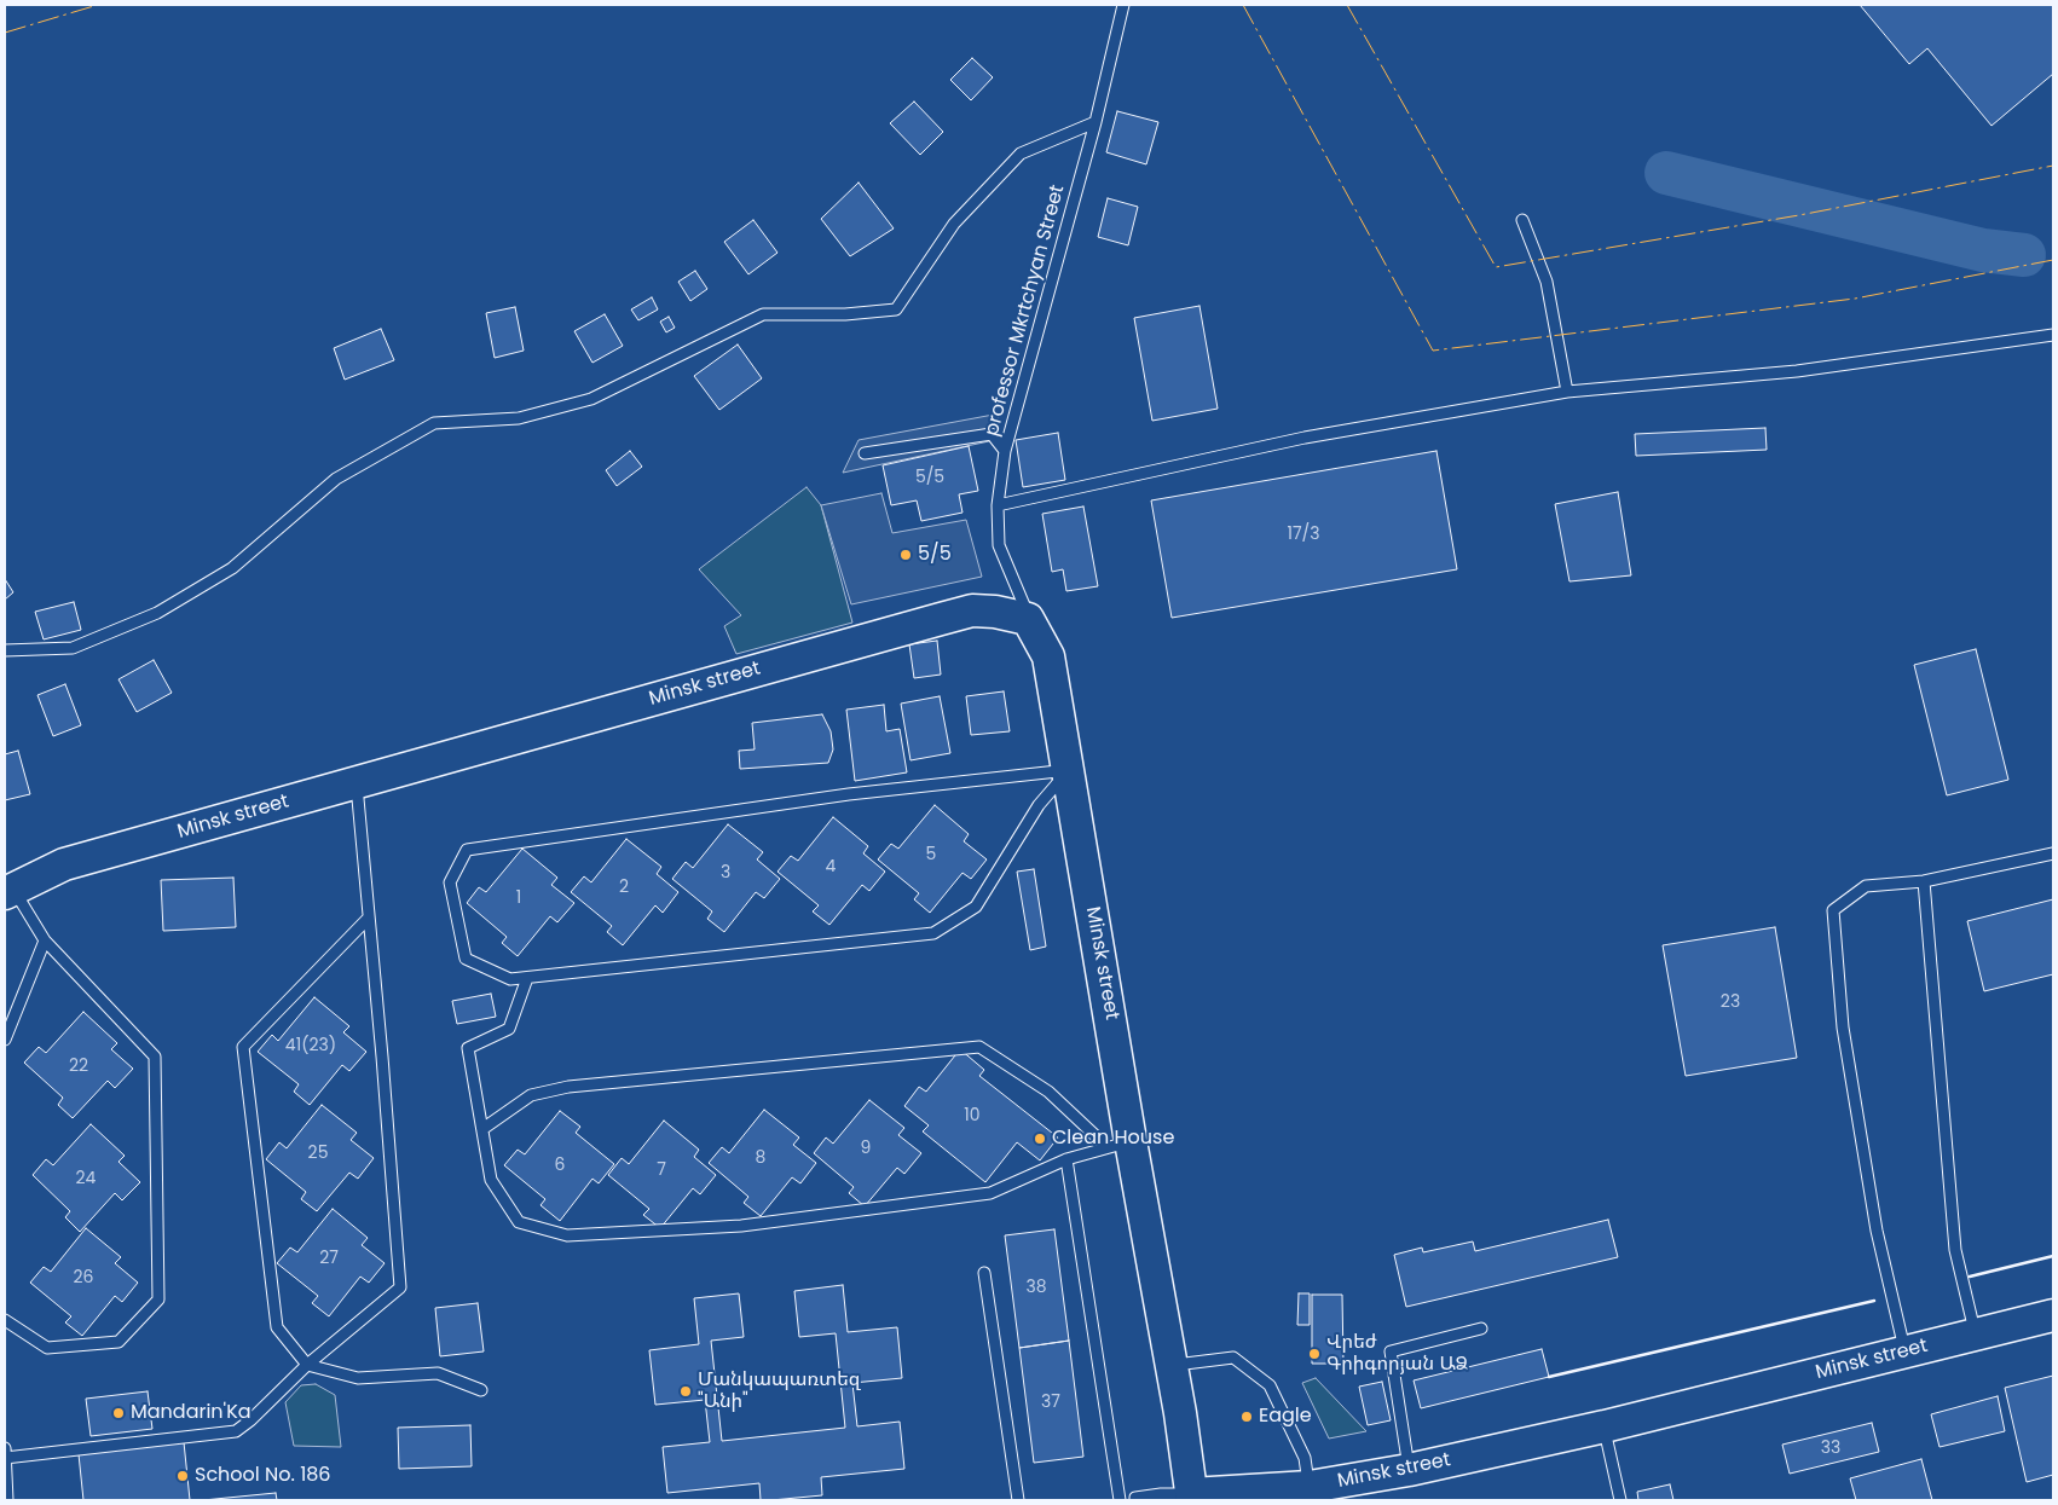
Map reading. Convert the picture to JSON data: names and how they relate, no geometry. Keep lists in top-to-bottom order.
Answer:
{
  "streets": {
    "main road": ["Minsk street"],
    "lane": ["professor Mkrtchyan Street"]
  },
  "crossings": [
    ["professor Mkrtchyan Street", "Minsk street"]
  ],
  "places": [
    "5/5",
    "Clean House",
    "Վրեժ Գրիգորյան ԱՁ",
    "Մանկապառտեզ \"Անի\"",
    "Mandarin'Ka",
    "Eagle",
    "School No. 186"
  ],
  "house_numbers": [
    "5/5",
    "17/3",
    "5",
    "4",
    "3",
    "2",
    "1",
    "23",
    "41(23)",
    "22",
    "10",
    "9",
    "25",
    "8",
    "6",
    "7",
    "24",
    "27",
    "26",
    "38",
    "37",
    "33"
  ]
}
